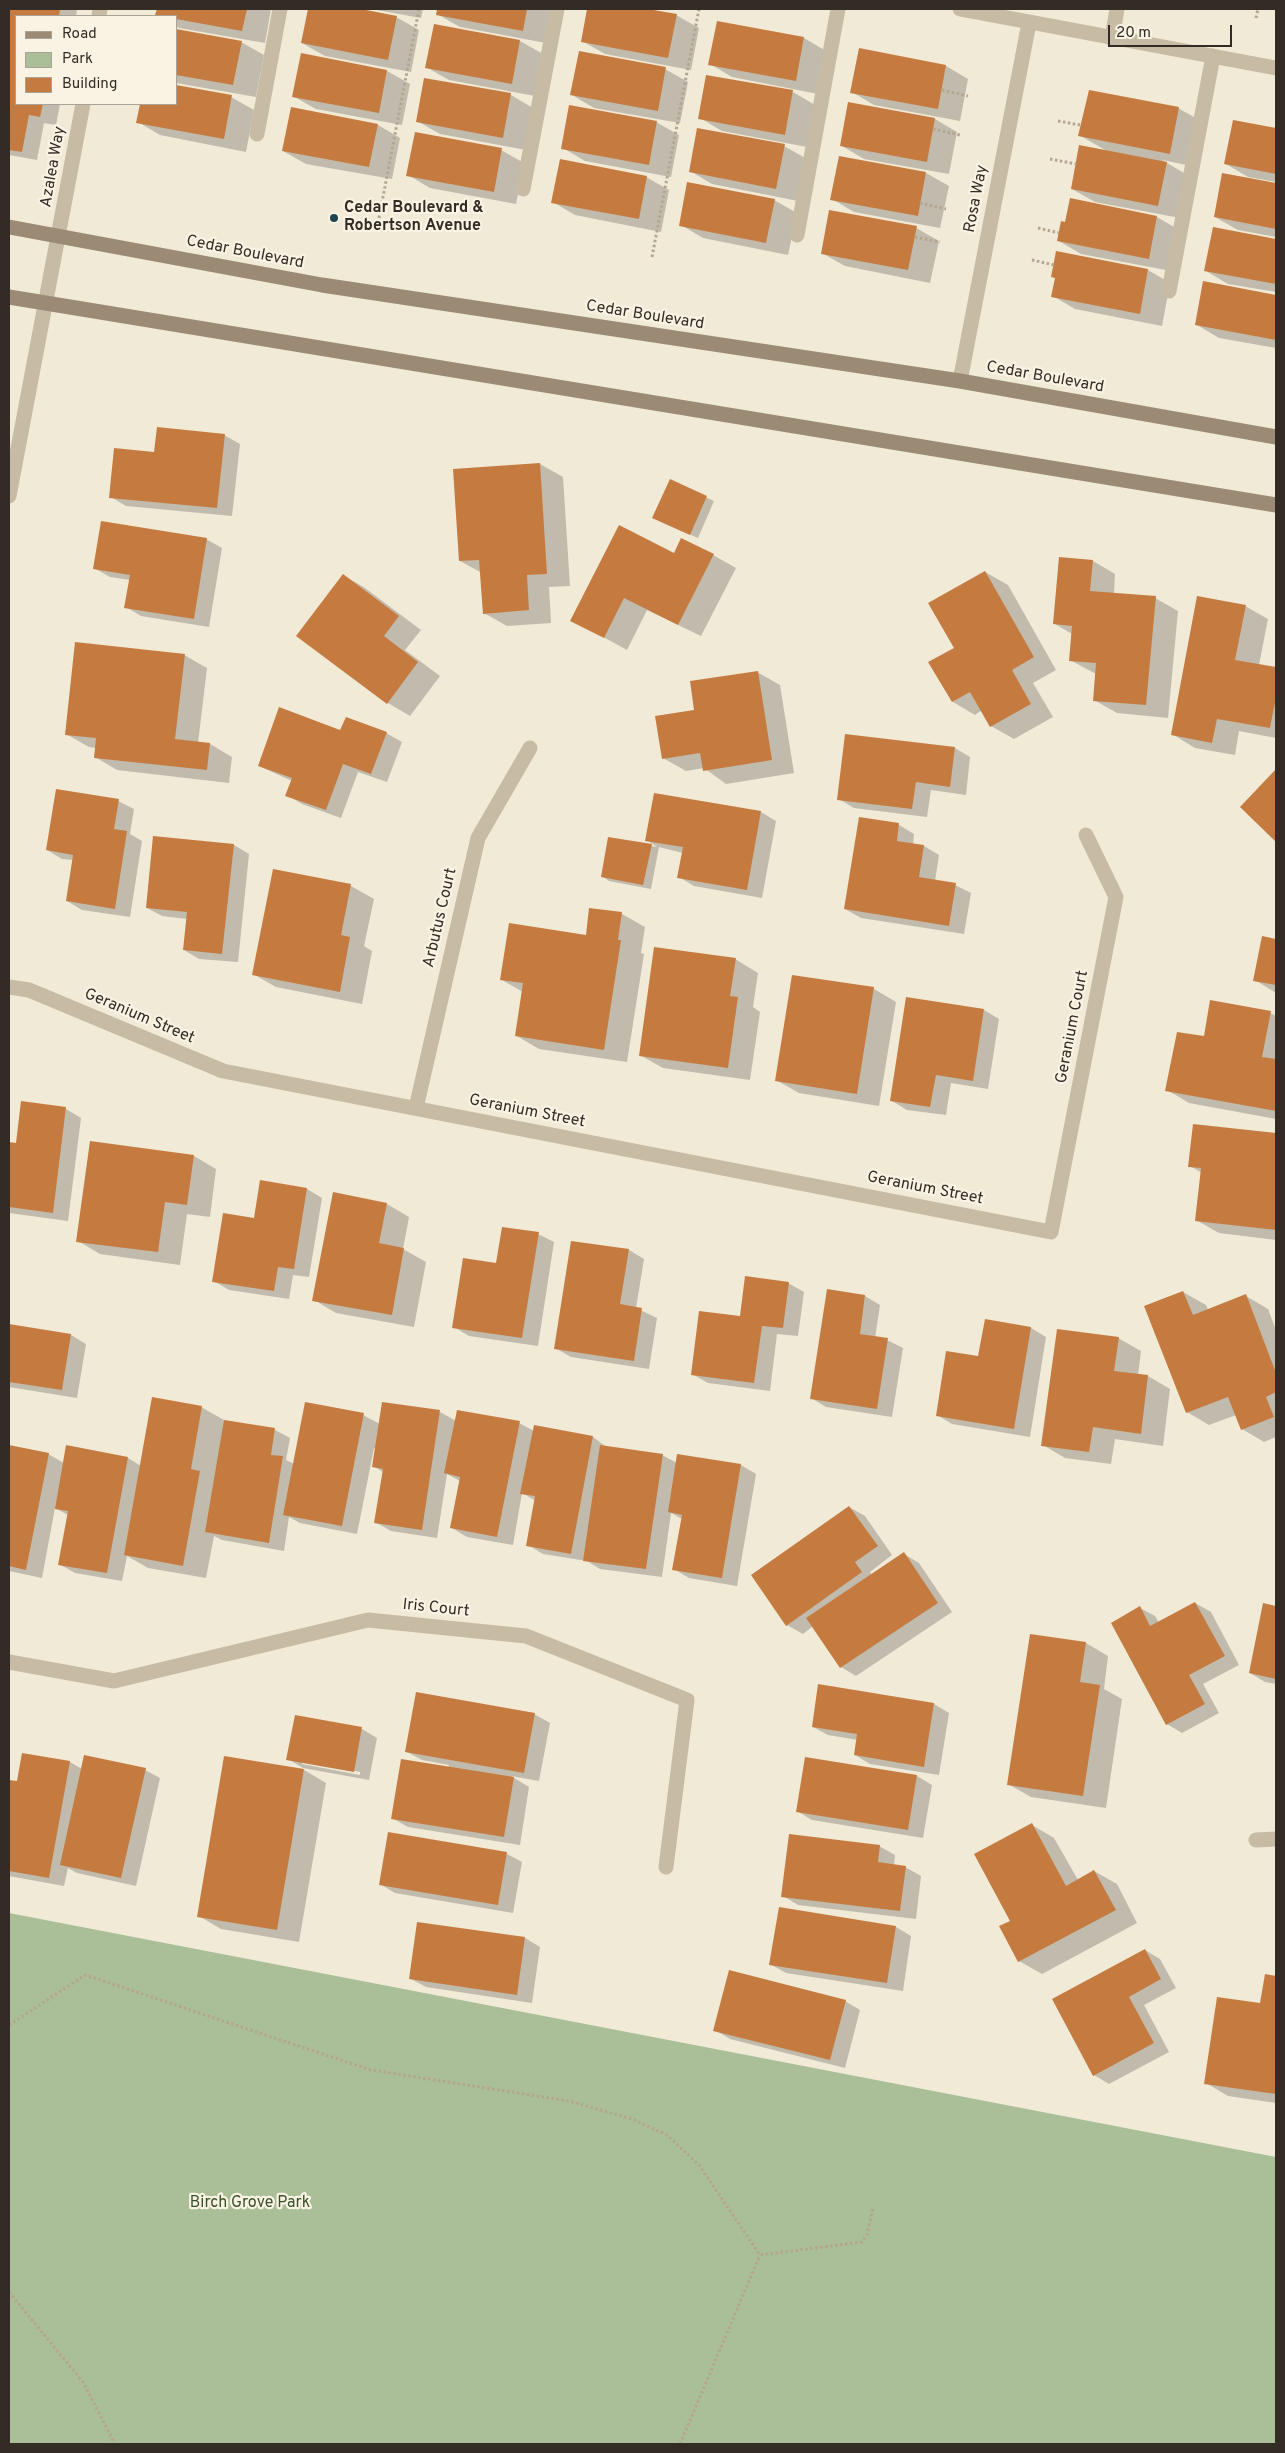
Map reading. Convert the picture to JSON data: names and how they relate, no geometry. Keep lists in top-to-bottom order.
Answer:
{
  "streets": {
    "main road": ["Cedar Boulevard"],
    "street": [
      "Azalea Way",
      "Rosa Way",
      "Arbutus Court",
      "Geranium Street",
      "Geranium Court",
      "Iris Court"
    ]
  },
  "crossings": [
    ["Azalea Way", "Cedar Boulevard"],
    ["Rosa Way", "Cedar Boulevard"],
    ["Arbutus Court", "Geranium Street"],
    ["Geranium Street", "Geranium Court"]
  ],
  "parks": ["Birch Grove Park"],
  "places": ["Cedar Boulevard & Robertson Avenue"],
  "legend": ["Road", "Park", "Building"],
  "scale_bar": "20 m"
}
